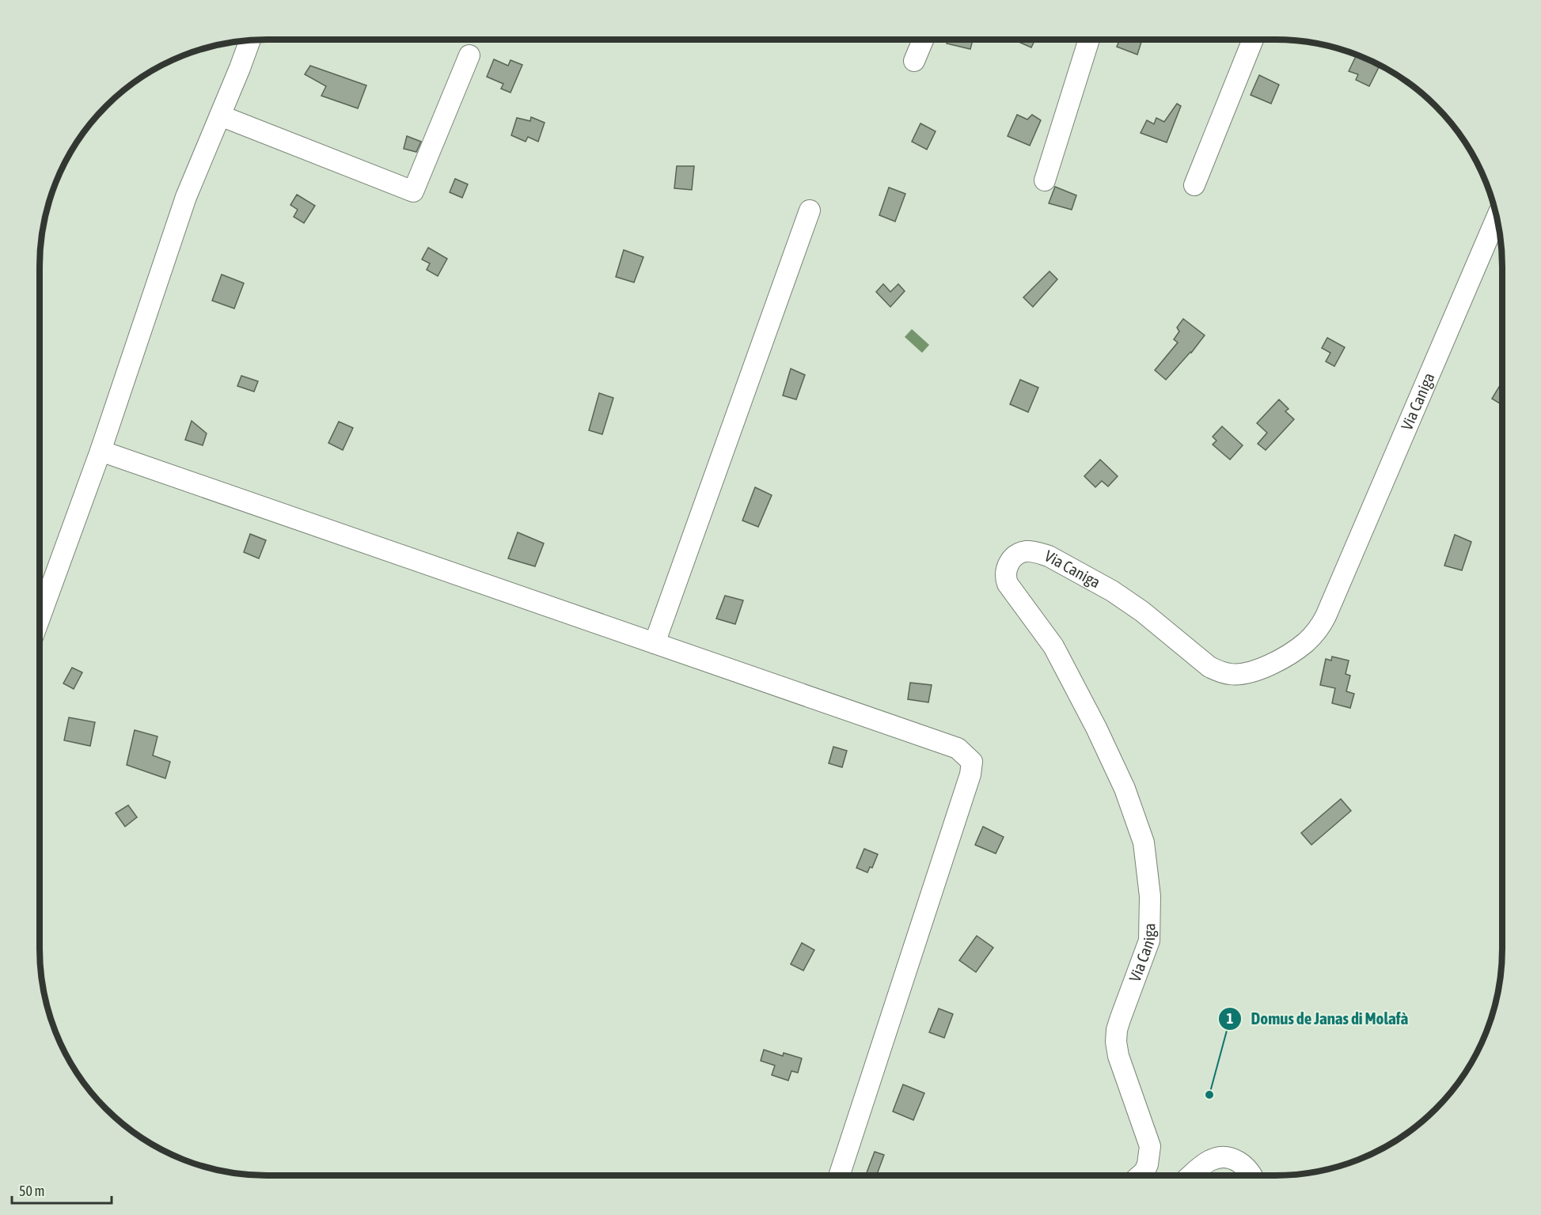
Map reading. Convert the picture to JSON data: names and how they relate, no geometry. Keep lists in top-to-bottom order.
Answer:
{
  "streets": {
    "street": ["Via Caniga"]
  },
  "places": ["Domus de Janas di Molafà"],
  "scale_bar": "50 m"
}
